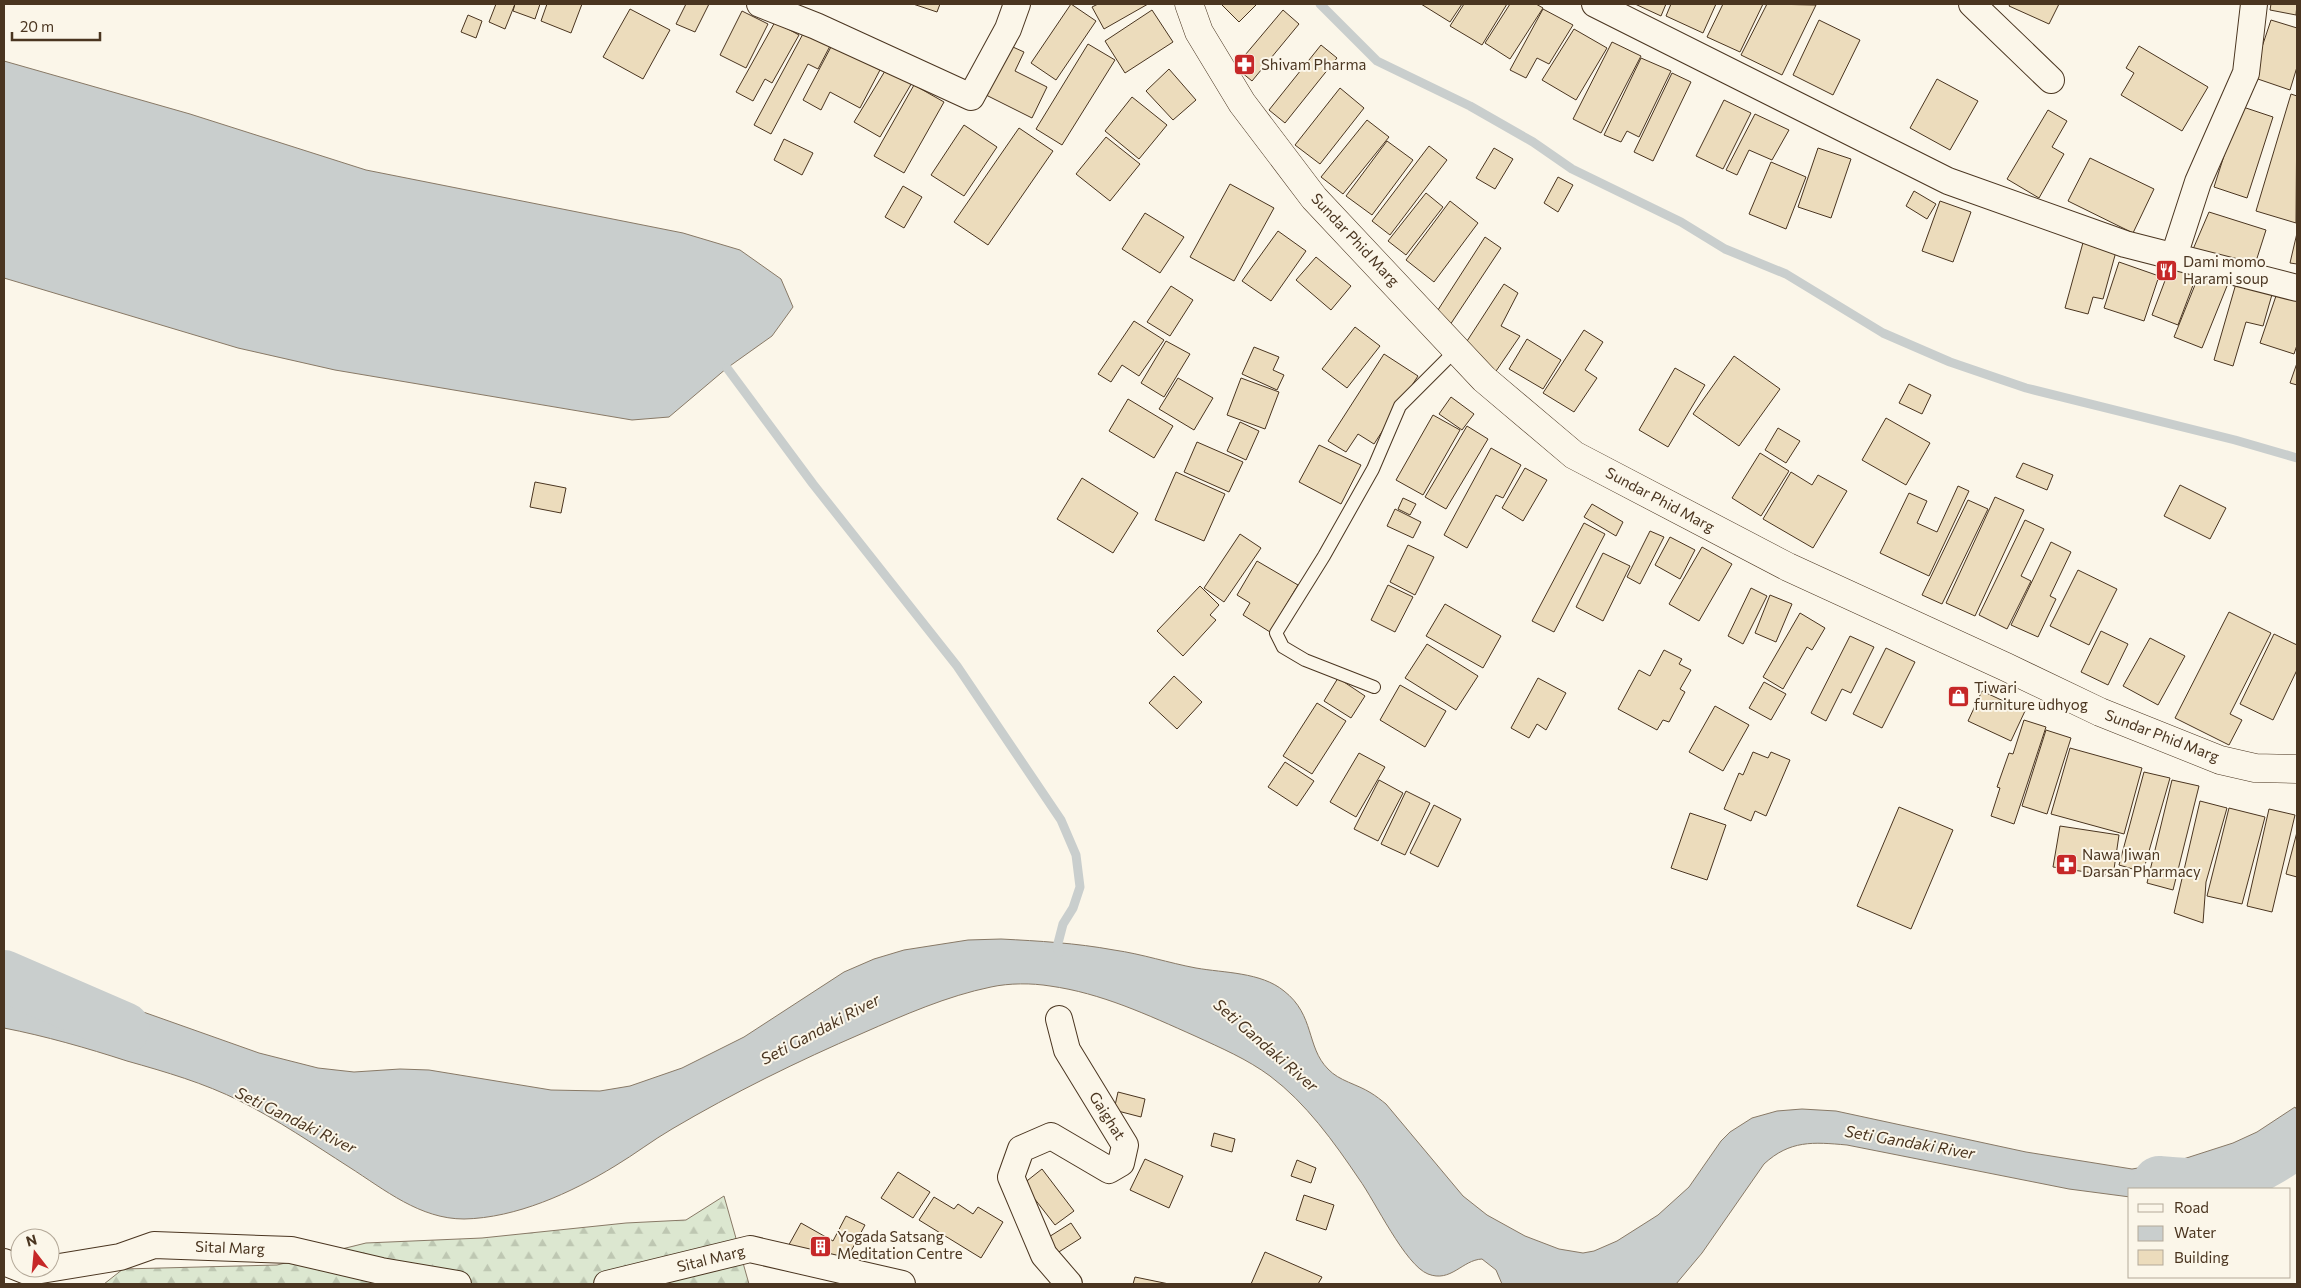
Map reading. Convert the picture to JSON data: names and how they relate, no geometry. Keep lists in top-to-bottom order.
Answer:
{
  "streets": {
    "main road": ["Sundar Phid Marg"],
    "street": ["Gaighat", "Sital Marg"]
  },
  "water": ["Seti Gandaki River"],
  "places": {
    "pharmacy": ["Shivam Pharma", "Nawa Jiwan Darsan Pharmacy"],
    "restaurant": ["Dami momo Harami soup"],
    "shop": ["Tiwari furniture udhyog"],
    "building": ["Yogada Satsang Meditation Centre"]
  },
  "legend": ["Road", "Water", "Building"],
  "scale_bar": "20 m",
  "north": "top"
}
